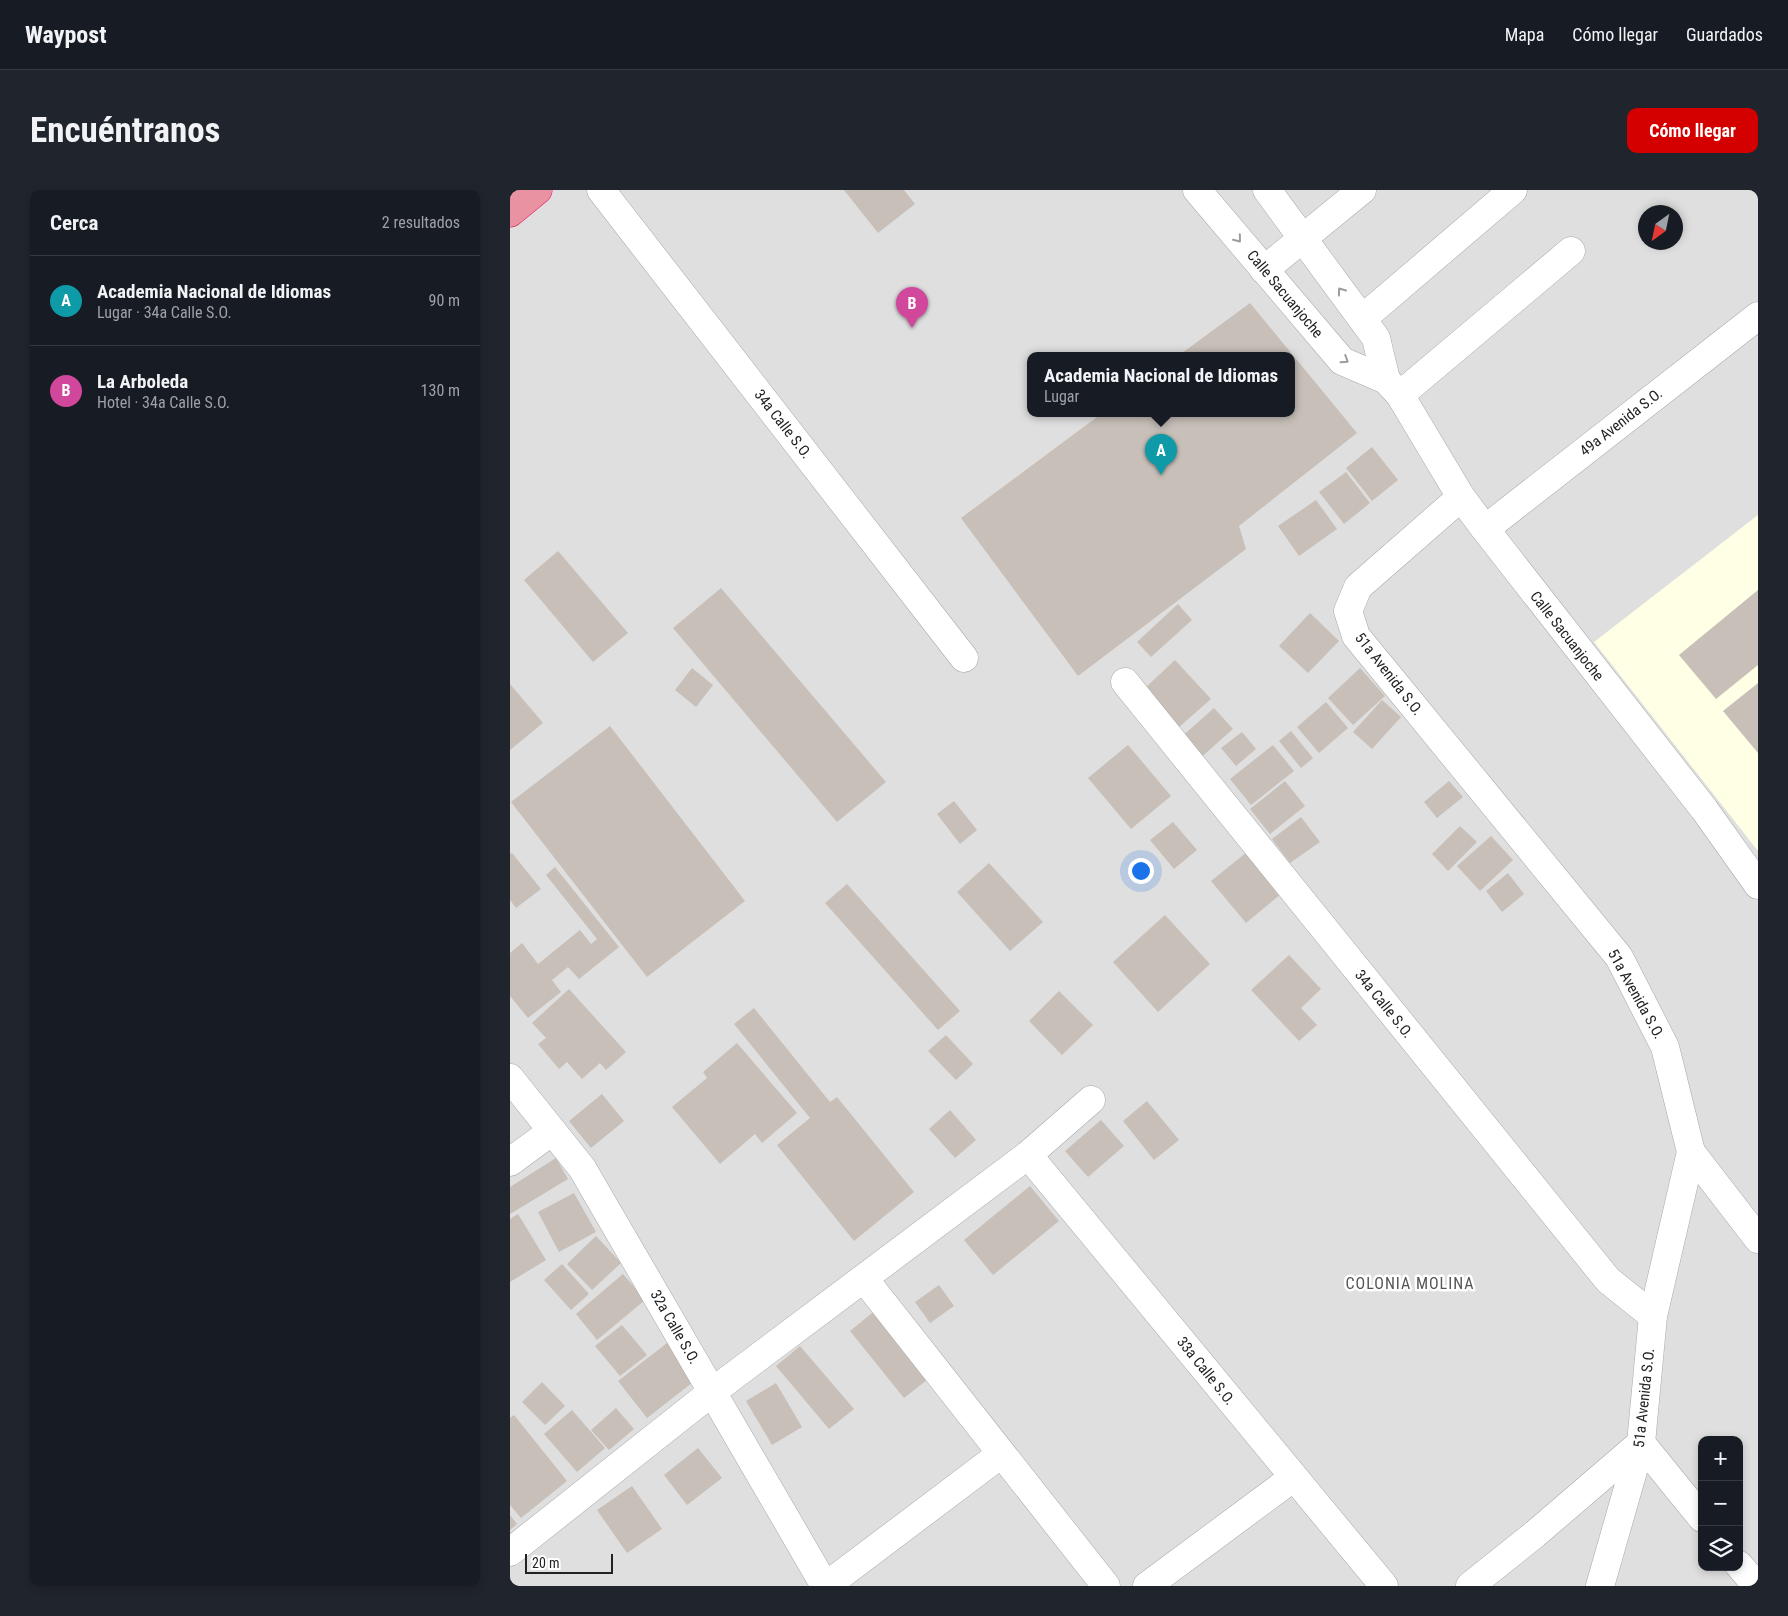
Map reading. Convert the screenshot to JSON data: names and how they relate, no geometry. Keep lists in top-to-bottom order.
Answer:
{
  "streets": {
    "street": [
      "Calle Sacuanjoche",
      "49a Avenida S.O.",
      "34a Calle S.O.",
      "51a Avenida S.O.",
      "32a Calle S.O.",
      "33a Calle S.O."
    ]
  },
  "crossings": [
    ["Calle Sacuanjoche", "49a Avenida S.O."],
    ["Calle Sacuanjoche", "51a Avenida S.O."],
    ["34a Calle S.O.", "51a Avenida S.O."]
  ],
  "districts": ["COLONIA MOLINA"],
  "scale_bar": "20 m",
  "north": "bottom left",
  "page": {
    "header": "Waypost",
    "nav": ["Mapa", "Cómo llegar", "Guardados"],
    "buttons": "Cómo llegar",
    "title": "Encuéntranos",
    "heading": ["Cerca", "2 resultados"],
    "list": [
      {
        "mark": "A",
        "name": "Academia Nacional de Idiomas",
        "note": "Lugar · 34a Calle S.O.",
        "value": "90 m"
      },
      {
        "mark": "B",
        "name": "La Arboleda",
        "note": "Hotel · 34a Calle S.O.",
        "value": "130 m"
      }
    ],
    "pins": ["B", "A"],
    "popup": ["Academia Nacional de Idiomas", "Lugar"],
    "map_buttons": ["+", "−"],
    "scale": "20 m"
  }
}
